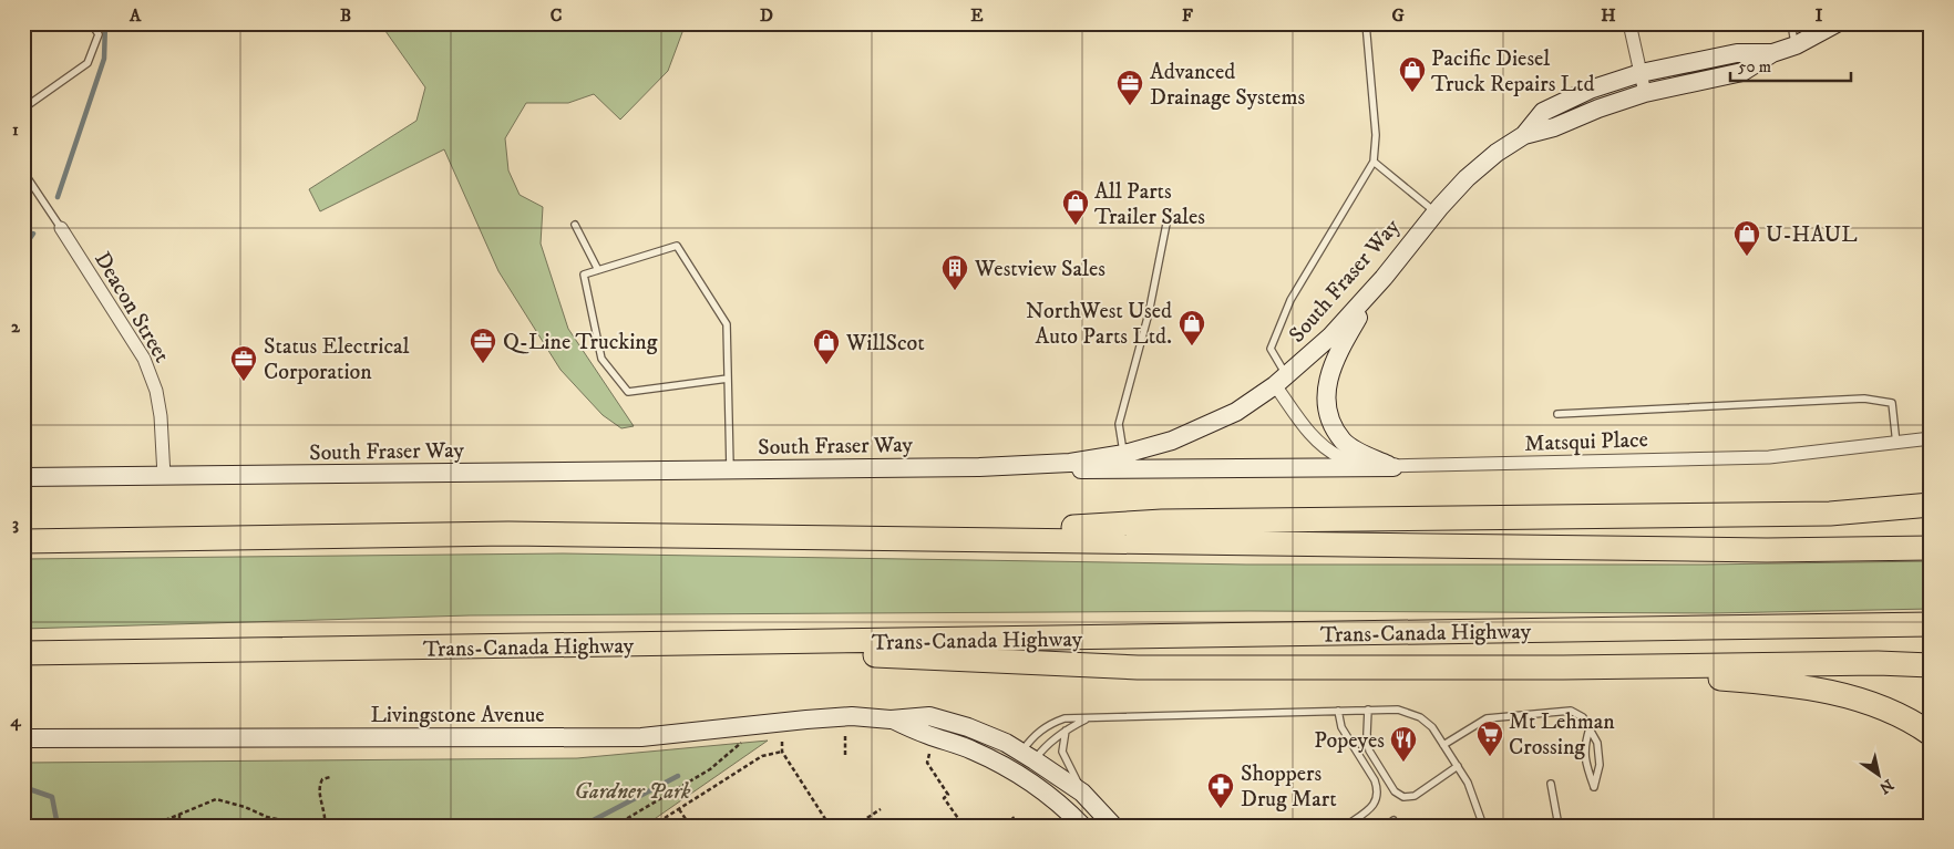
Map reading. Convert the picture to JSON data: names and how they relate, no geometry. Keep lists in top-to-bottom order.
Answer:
{
  "streets": {
    "highway": ["Trans-Canada Highway"],
    "street": [
      "South Fraser Way",
      "Deacon Street",
      "Matsqui Place",
      "Livingstone Avenue"
    ]
  },
  "crossings": [
    ["South Fraser Way", "Deacon Street"],
    ["South Fraser Way", "Matsqui Place"]
  ],
  "parks": ["Gardner Park"],
  "places": {
    "shop": [
      "Pacific Diesel Truck Repairs Ltd",
      "All Parts Trailer Sales",
      "U-HAUL",
      "NorthWest Used Auto Parts Ltd.",
      "WillScot"
    ],
    "office": ["Advanced Drainage Systems", "Q-Line Trucking", "Status Electrical Corporation"],
    "building": ["Westview Sales"],
    "supermarket": ["Mt Lehman Crossing"],
    "restaurant": ["Popeyes"],
    "pharmacy": ["Shoppers Drug Mart"]
  },
  "scale_bar": "50 m",
  "north": "bottom right",
  "grid": {
    "columns": [
      "A",
      "B",
      "C",
      "D",
      "E",
      "F",
      "G",
      "H",
      "I"
    ],
    "rows": [
      "1",
      "2",
      "3",
      "4"
    ]
  }
}
